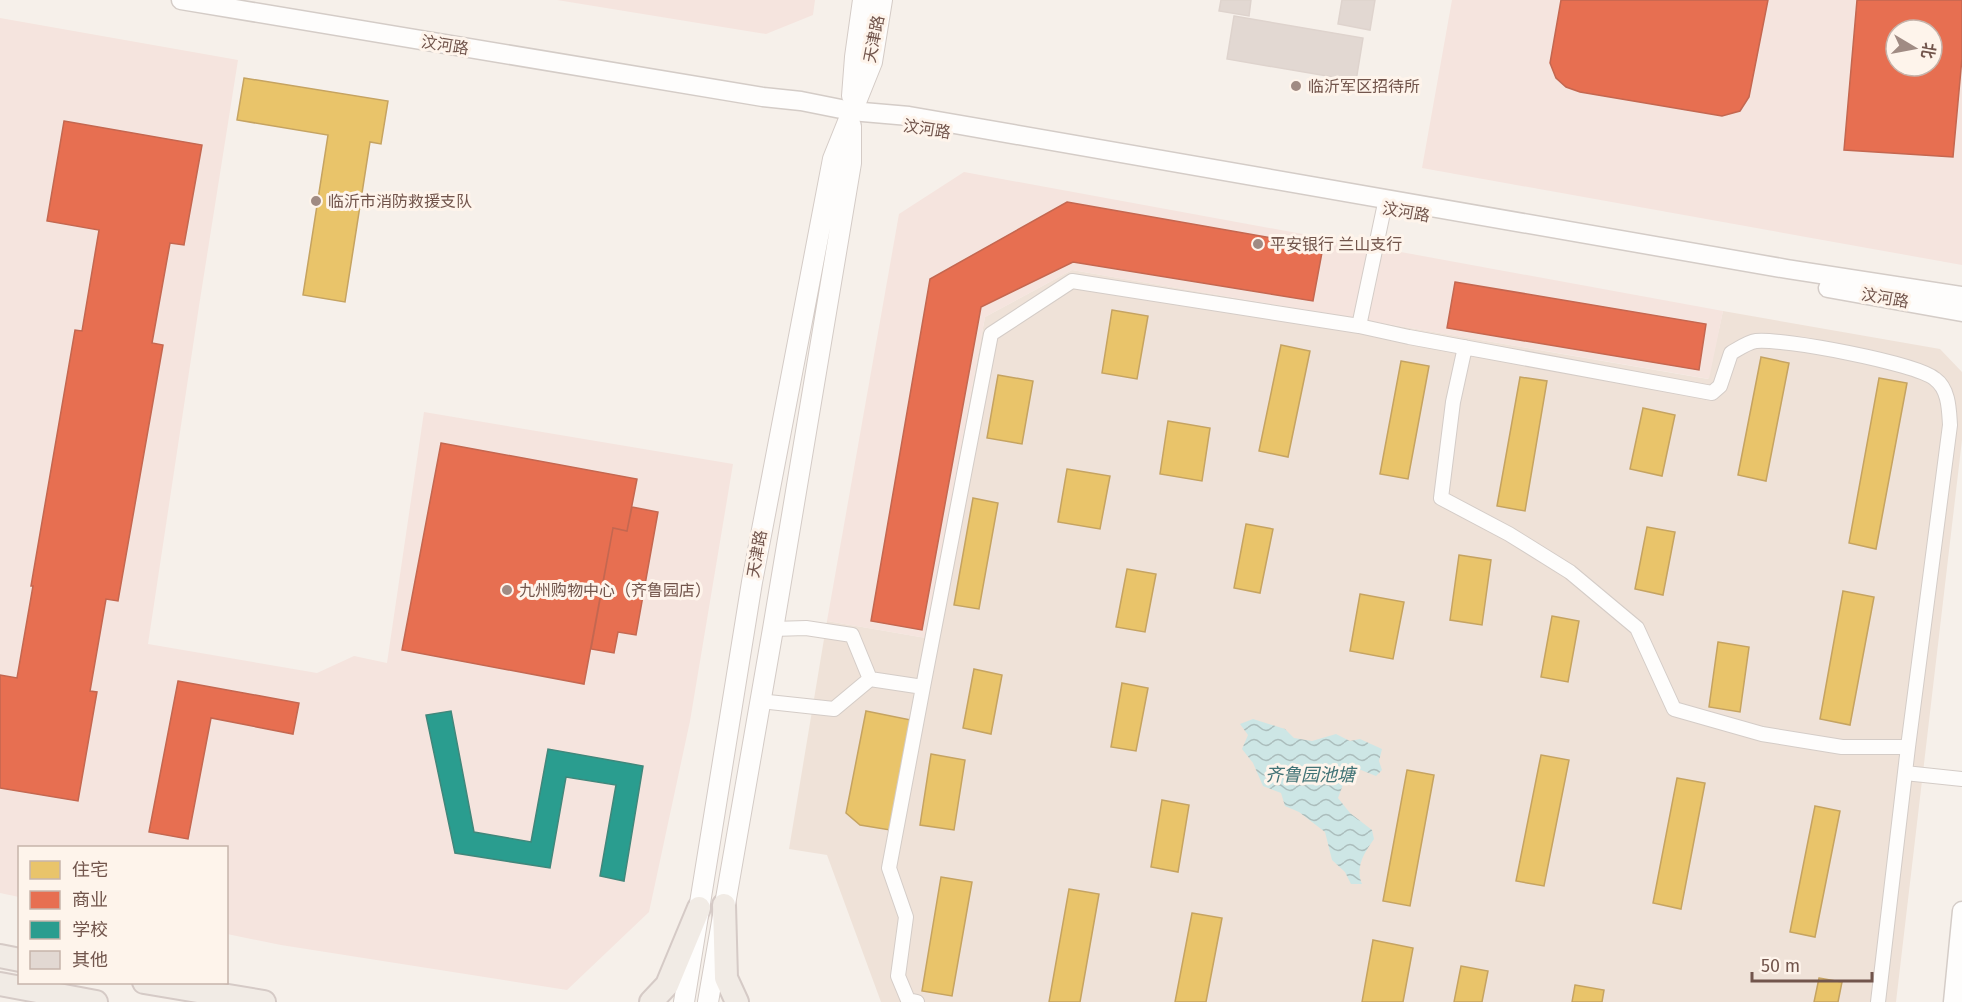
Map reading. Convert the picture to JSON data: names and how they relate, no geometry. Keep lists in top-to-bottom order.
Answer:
{
  "streets": {
    "main road": ["天津路"],
    "street": ["汶河路"]
  },
  "crossings": [
    ["天津路", "汶河路"]
  ],
  "water": ["齐鲁园池塘"],
  "places": [
    "临沂军区招待所",
    "临沂市消防救援支队",
    "平安银行 兰山支行",
    "九州购物中心（齐鲁园店）"
  ],
  "legend": [
    "住宅",
    "商业",
    "学校",
    "其他"
  ],
  "scale_bar": "50 m",
  "north": "right"
}
